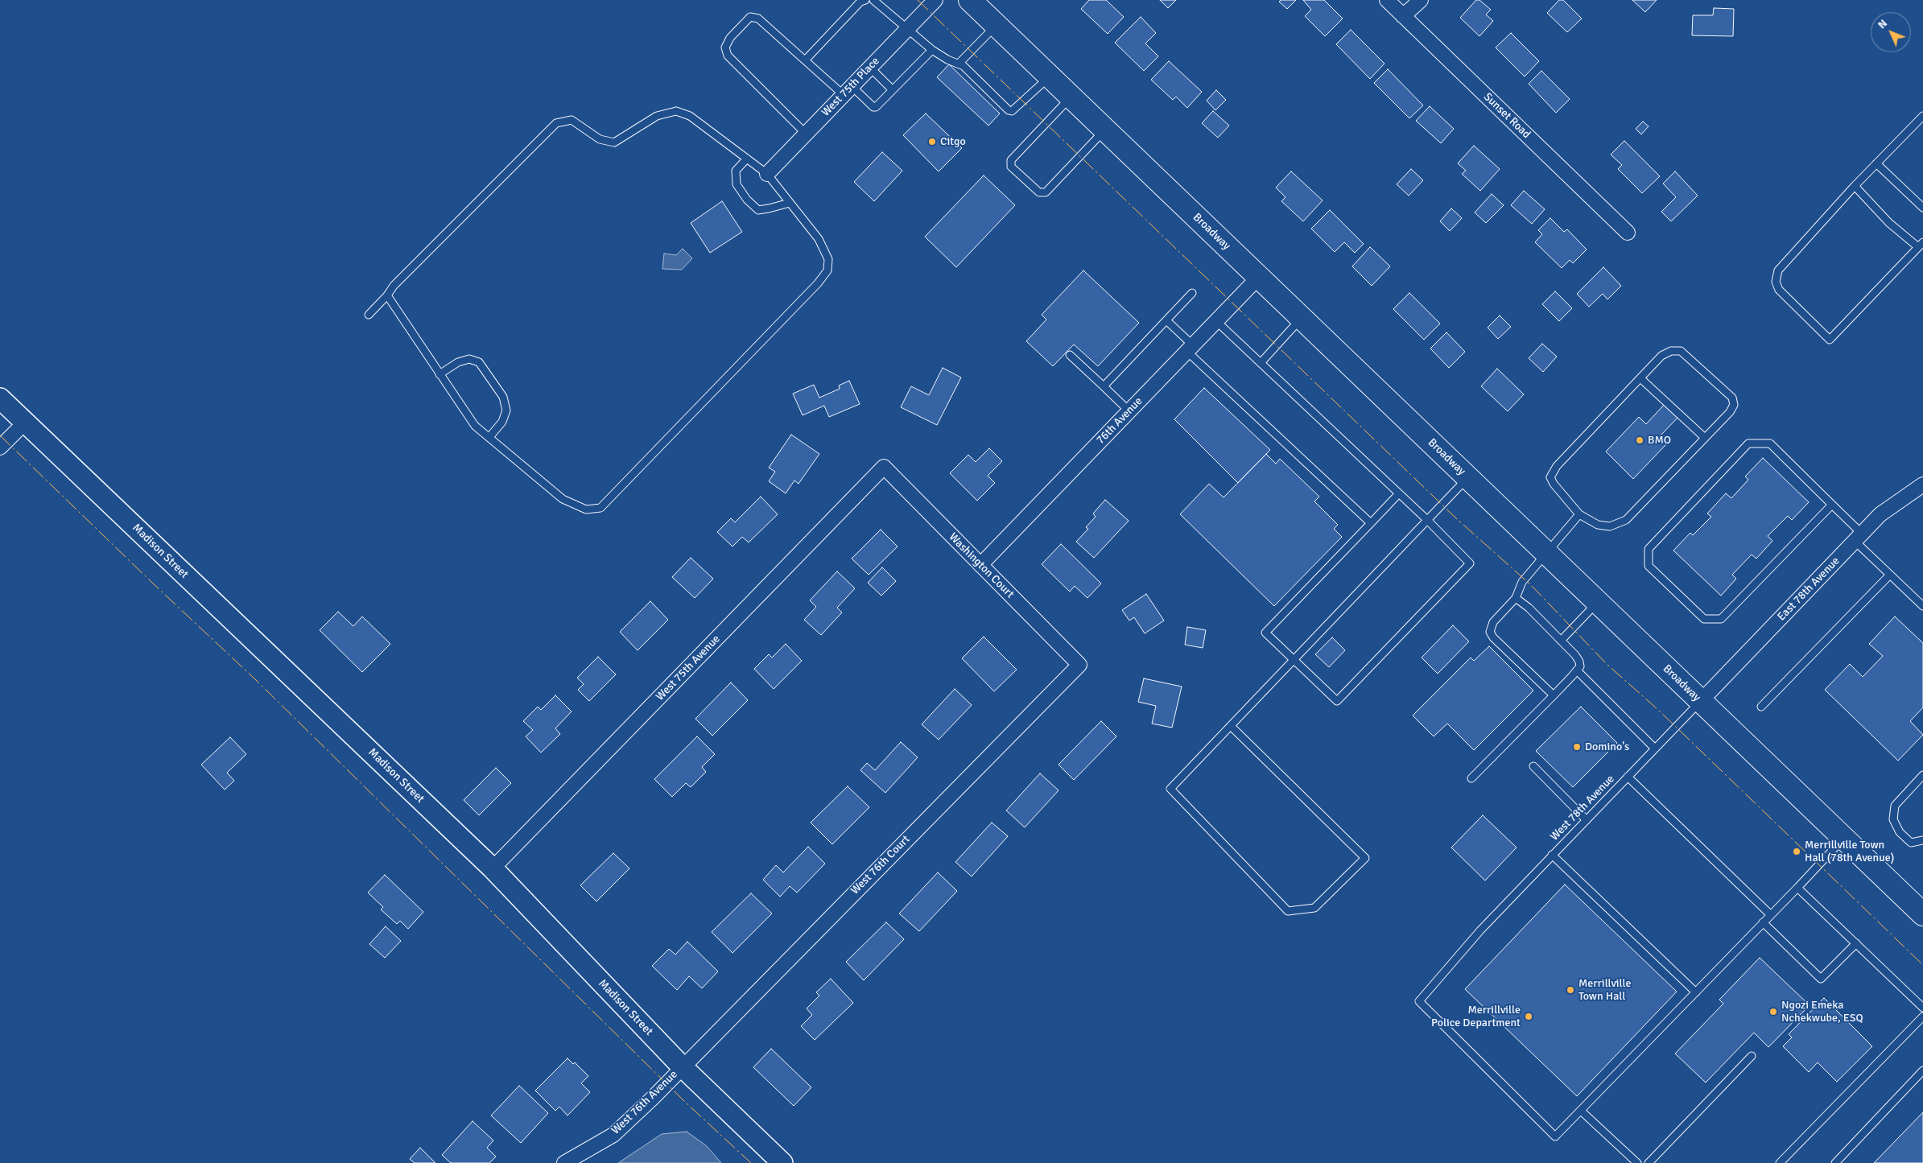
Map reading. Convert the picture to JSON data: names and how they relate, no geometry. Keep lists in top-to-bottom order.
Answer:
{
  "streets": {
    "main road": ["Broadway"],
    "street": [
      "West 75th Place",
      "Sunset Road",
      "76th Avenue",
      "Madison Street",
      "Washington Court",
      "East 78th Avenue",
      "West 75th Avenue",
      "West 76th Court",
      "West 76th Avenue"
    ],
    "lane": ["West 78th Avenue"]
  },
  "crossings": [
    ["Broadway", "76th Avenue"],
    ["Broadway", "East 78th Avenue"],
    ["Broadway", "West 78th Avenue"],
    ["76th Avenue", "Washington Court"],
    ["Madison Street", "West 75th Avenue"],
    ["Madison Street", "West 76th Court"],
    ["Madison Street", "West 76th Avenue"],
    ["Washington Court", "West 75th Avenue"],
    ["Washington Court", "West 76th Court"],
    ["East 78th Avenue", "West 78th Avenue"],
    ["West 76th Court", "West 76th Avenue"]
  ],
  "places": [
    "Citgo",
    "BMO",
    "Domino's",
    "Merrillville Town Hall (78th Avenue)",
    "Merrillville Town Hall",
    "Ngozi Emeka Nchekwube, ESQ",
    "Merrillville Police Department"
  ],
  "north": "top left"
}
